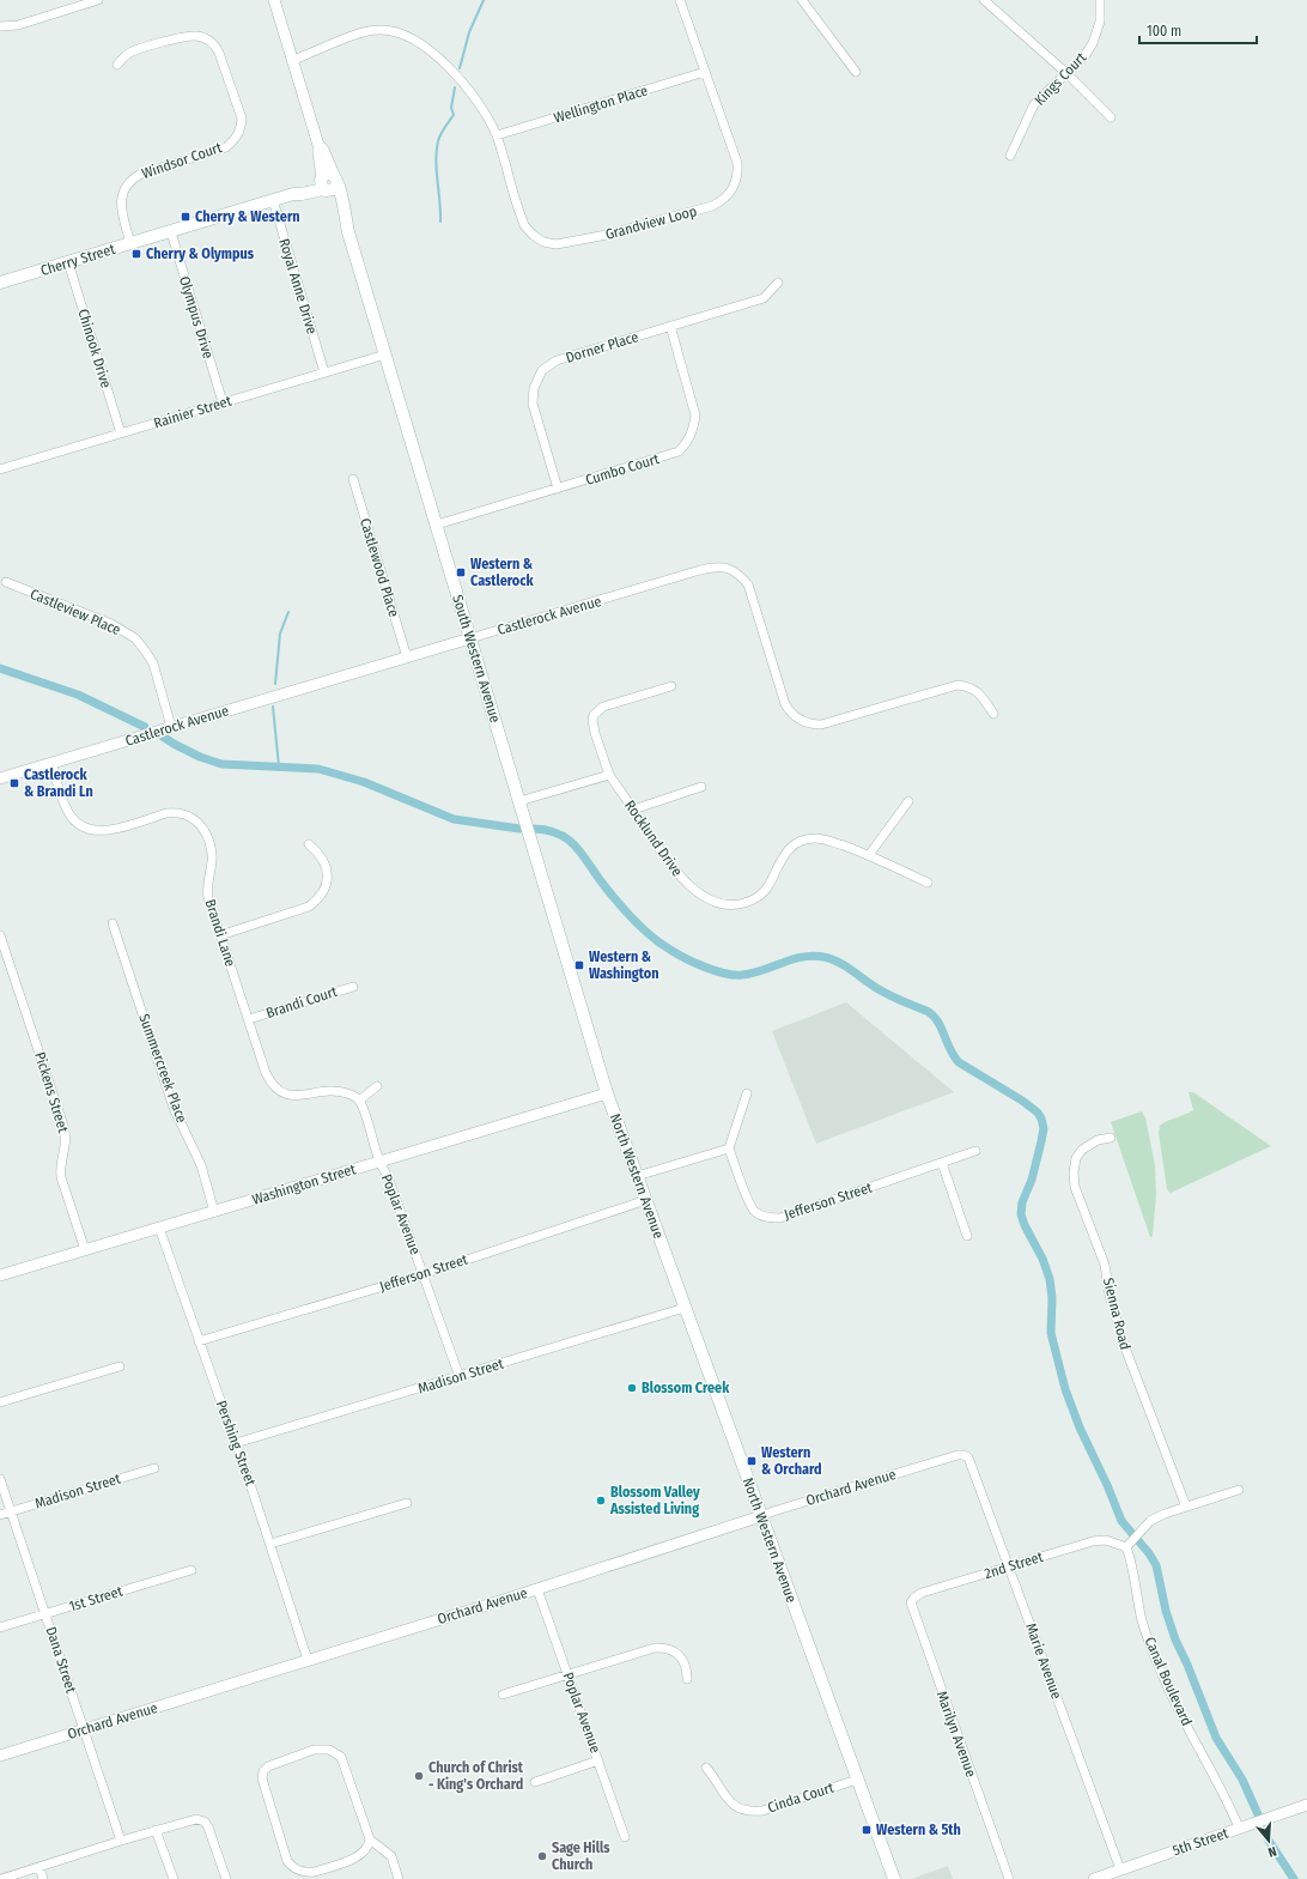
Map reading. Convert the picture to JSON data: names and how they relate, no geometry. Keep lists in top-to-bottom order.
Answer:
{
  "streets": {
    "main road": ["Cherry Street", "South Western Avenue", "North Western Avenue"],
    "street": [
      "Kings Court",
      "Wellington Place",
      "Windsor Court",
      "Grandview Loop",
      "Royal Anne Drive",
      "Olympus Drive",
      "Dorner Place",
      "Chinook Drive",
      "Rainier Street",
      "Cumbo Court",
      "Castlewood Place",
      "Castleview Place",
      "Castlerock Avenue",
      "Rocklund Drive",
      "Brandi Lane",
      "Brandi Court",
      "Summercreek Place",
      "Pickens Street",
      "Washington Street",
      "Jefferson Street",
      "Poplar Avenue",
      "Sienna Road",
      "Madison Street",
      "Pershing Street",
      "Orchard Avenue",
      "2nd Street",
      "1st Street",
      "Dana Street",
      "Marie Avenue",
      "Canal Boulevard",
      "Marilyn Avenue",
      "Cinda Court",
      "5th Street"
    ]
  },
  "crossings": [
    ["Wellington Place", "Grandview Loop"],
    ["Windsor Court", "Cherry Street"],
    ["Grandview Loop", "South Western Avenue"],
    ["Cherry Street", "Royal Anne Drive"],
    ["Cherry Street", "Olympus Drive"],
    ["Cherry Street", "Chinook Drive"],
    ["Cherry Street", "South Western Avenue"],
    ["Royal Anne Drive", "Rainier Street"],
    ["Olympus Drive", "Rainier Street"],
    ["Dorner Place", "Cumbo Court"],
    ["Chinook Drive", "Rainier Street"],
    ["Rainier Street", "South Western Avenue"],
    ["Cumbo Court", "South Western Avenue"],
    ["Castlewood Place", "Castlerock Avenue"],
    ["Castleview Place", "Castlerock Avenue"],
    ["Castlerock Avenue", "South Western Avenue"],
    ["Castlerock Avenue", "Brandi Lane"],
    ["South Western Avenue", "North Western Avenue"],
    ["South Western Avenue", "Washington Street"],
    ["Brandi Lane", "Brandi Court"],
    ["Summercreek Place", "Washington Street"],
    ["Pickens Street", "Washington Street"],
    ["North Western Avenue", "Washington Street"],
    ["North Western Avenue", "Jefferson Street"],
    ["North Western Avenue", "Madison Street"],
    ["North Western Avenue", "Orchard Avenue"],
    ["North Western Avenue", "Cinda Court"],
    ["Washington Street", "Poplar Avenue"],
    ["Washington Street", "Pershing Street"],
    ["Jefferson Street", "Poplar Avenue"],
    ["Jefferson Street", "Pershing Street"],
    ["Poplar Avenue", "Madison Street"],
    ["Poplar Avenue", "Orchard Avenue"],
    ["Madison Street", "Pershing Street"],
    ["Madison Street", "Dana Street"],
    ["Pershing Street", "Orchard Avenue"],
    ["Orchard Avenue", "Dana Street"],
    ["Orchard Avenue", "Marie Avenue"],
    ["2nd Street", "Marie Avenue"],
    ["2nd Street", "Canal Boulevard"],
    ["2nd Street", "Marilyn Avenue"],
    ["1st Street", "Dana Street"],
    ["Marie Avenue", "5th Street"],
    ["Canal Boulevard", "5th Street"]
  ],
  "places": {
    "transit": [
      "Cherry & Western",
      "Cherry & Olympus",
      "Western & Castlerock",
      "Castlerock & Brandi Ln",
      "Western & Washington",
      "Western & Orchard",
      "Western & 5th"
    ],
    "other": [
      "Blossom Creek",
      "Blossom Valley Assisted Living",
      "Church of Christ - King's Orchard",
      "Sage Hills Church"
    ]
  },
  "scale_bar": "100 m",
  "north": "bottom"
}
